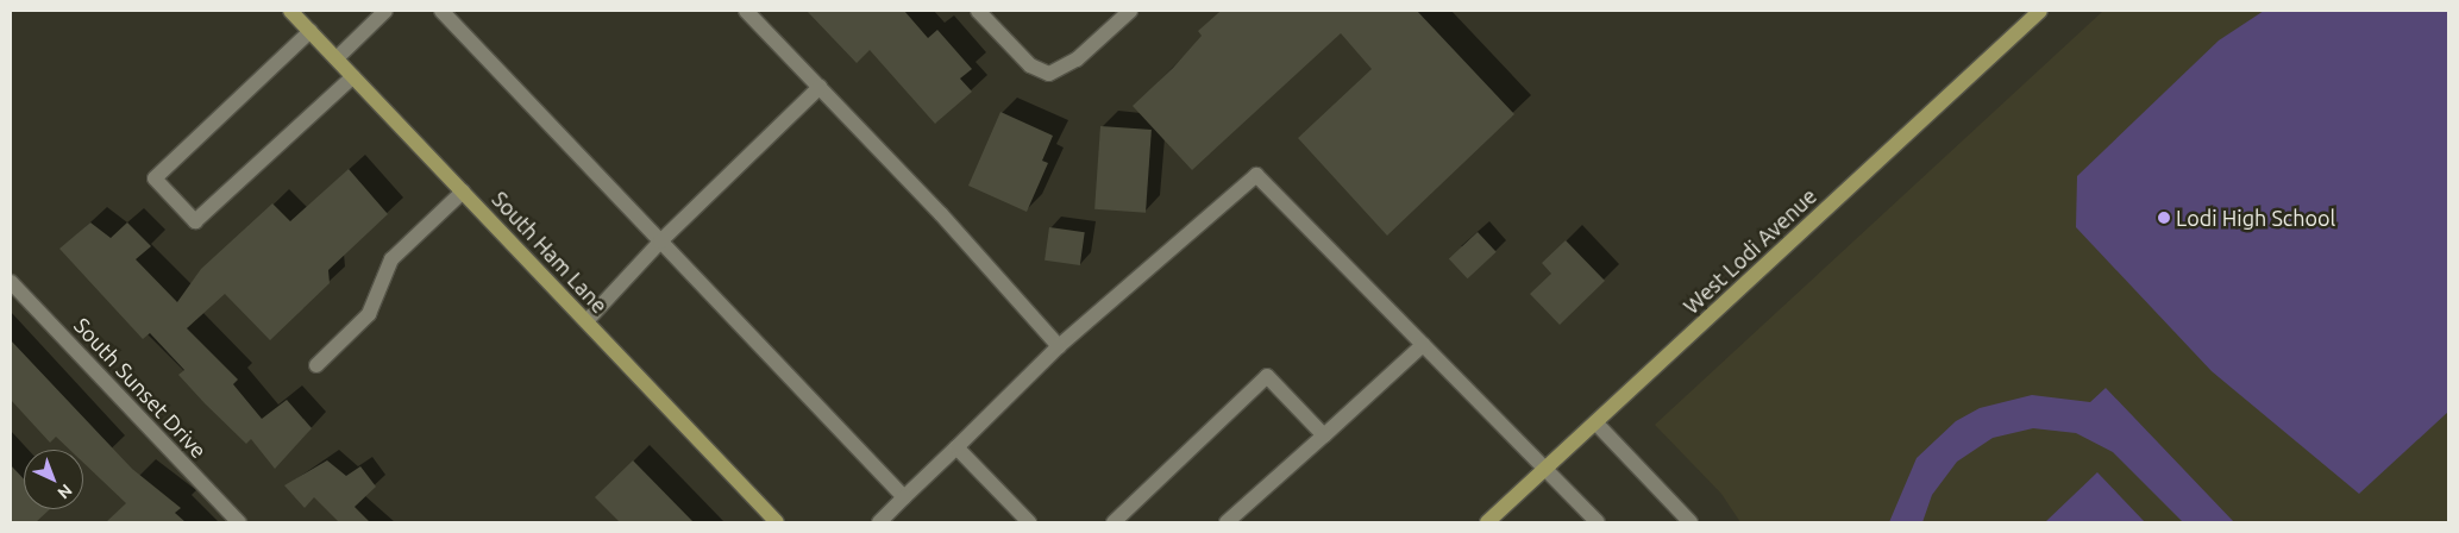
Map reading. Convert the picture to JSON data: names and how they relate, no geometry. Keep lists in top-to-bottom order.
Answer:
{
  "streets": {
    "main road": ["West Lodi Avenue", "South Ham Lane"],
    "street": ["South Sunset Drive"]
  },
  "places": ["Lodi High School"],
  "north": "bottom right"
}
